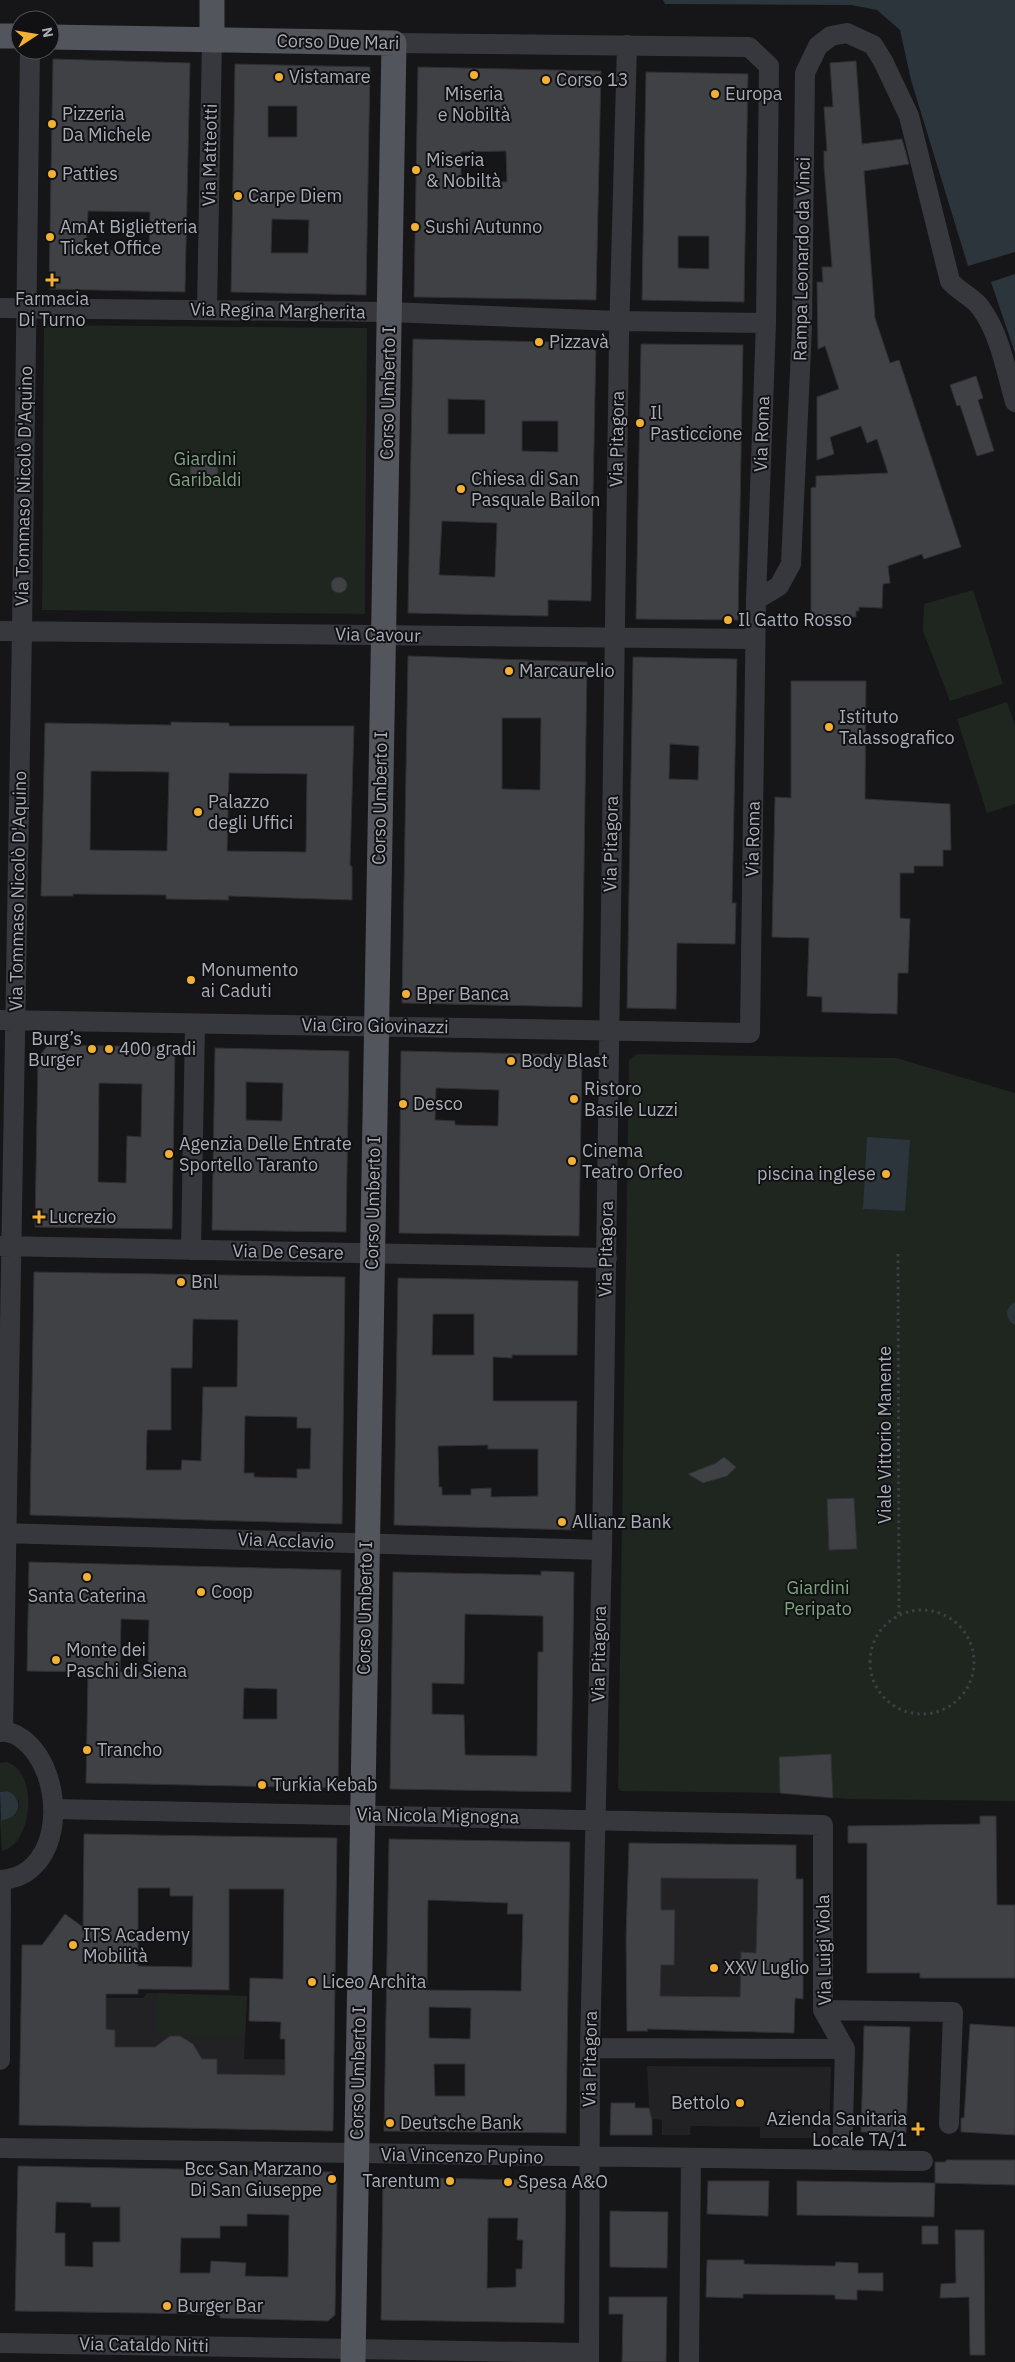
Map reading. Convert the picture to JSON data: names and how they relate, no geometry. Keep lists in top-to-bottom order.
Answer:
{
  "streets": {
    "main road": ["Corso Due Mari", "Via Matteotti", "Corso Umberto I"],
    "street": [
      "Rampa Leonardo da Vinci",
      "Via Regina Margherita",
      "Via Roma",
      "Via Pitagora",
      "Via Tommaso Nicolò D'Aquino",
      "Via Cavour",
      "Via Ciro Giovinazzi",
      "Via De Cesare",
      "Via Acclavio",
      "Via Nicola Mignogna",
      "Via Luigi Viola",
      "Via Vincenzo Pupino",
      "Via Cataldo Nitti"
    ],
    "path": ["Viale Vittorio Manente"]
  },
  "crossings": [
    ["Corso Due Mari", "Via Matteotti"],
    ["Corso Due Mari", "Corso Umberto I"],
    ["Corso Due Mari", "Via Roma"],
    ["Corso Due Mari", "Via Pitagora"],
    ["Via Matteotti", "Via Regina Margherita"],
    ["Rampa Leonardo da Vinci", "Via Roma"],
    ["Via Regina Margherita", "Corso Umberto I"],
    ["Via Regina Margherita", "Via Roma"],
    ["Via Regina Margherita", "Via Pitagora"],
    ["Via Regina Margherita", "Via Tommaso Nicolò D'Aquino"],
    ["Corso Umberto I", "Via Cavour"],
    ["Corso Umberto I", "Via Ciro Giovinazzi"],
    ["Corso Umberto I", "Via De Cesare"],
    ["Corso Umberto I", "Via Acclavio"],
    ["Corso Umberto I", "Via Nicola Mignogna"],
    ["Corso Umberto I", "Via Vincenzo Pupino"],
    ["Corso Umberto I", "Via Cataldo Nitti"],
    ["Via Roma", "Via Pitagora"],
    ["Via Roma", "Via Cavour"],
    ["Via Roma", "Via Ciro Giovinazzi"],
    ["Via Pitagora", "Via Cavour"],
    ["Via Pitagora", "Via Ciro Giovinazzi"],
    ["Via Pitagora", "Via De Cesare"],
    ["Via Pitagora", "Via Acclavio"],
    ["Via Pitagora", "Via Nicola Mignogna"],
    ["Via Pitagora", "Via Vincenzo Pupino"],
    ["Via Pitagora", "Via Cataldo Nitti"],
    ["Via Tommaso Nicolò D'Aquino", "Via Cavour"],
    ["Via Tommaso Nicolò D'Aquino", "Via Ciro Giovinazzi"],
    ["Via Tommaso Nicolò D'Aquino", "Via De Cesare"],
    ["Via Tommaso Nicolò D'Aquino", "Via Acclavio"],
    ["Via Nicola Mignogna", "Via Luigi Viola"]
  ],
  "parks": ["Giardini Garibaldi", "Giardini Peripato"],
  "places": {
    "other": [
      "Miseria e Nobiltà",
      "Vistamare",
      "Corso 13",
      "Europa",
      "Pizzeria Da Michele",
      "Miseria & Nobiltà",
      "Patties",
      "Carpe Diem",
      "Sushi Autunno",
      "AmAt Biglietteria Ticket Office",
      "Pizzavà",
      "Il Pasticcione",
      "Chiesa di San Pasquale Bailon",
      "Il Gatto Rosso",
      "Marcaurelio",
      "Istituto Talassografico",
      "Palazzo degli Uffici",
      "Monumento ai Caduti",
      "Bper Banca",
      "Burg’s Burger",
      "400 gradi",
      "Body Blast",
      "Ristoro Basile Luzzi",
      "Desco",
      "Agenzia Delle Entrate Sportello Taranto",
      "Cinema Teatro Orfeo",
      "piscina inglese",
      "Bnl",
      "Allianz Bank",
      "Santa Caterina",
      "Coop",
      "Monte dei Paschi di Siena",
      "Trancho",
      "Turkia Kebab",
      "ITS Academy Mobilità",
      "XXV Luglio",
      "Liceo Archita",
      "Bettolo",
      "Deutsche Bank",
      "Bcc San Marzano Di San Giuseppe",
      "Tarentum",
      "Spesa A&O",
      "Burger Bar"
    ],
    "health": ["Farmacia Di Turno", "Lucrezio", "Azienda Sanitaria Locale TA/1"]
  },
  "north": "right"
}
